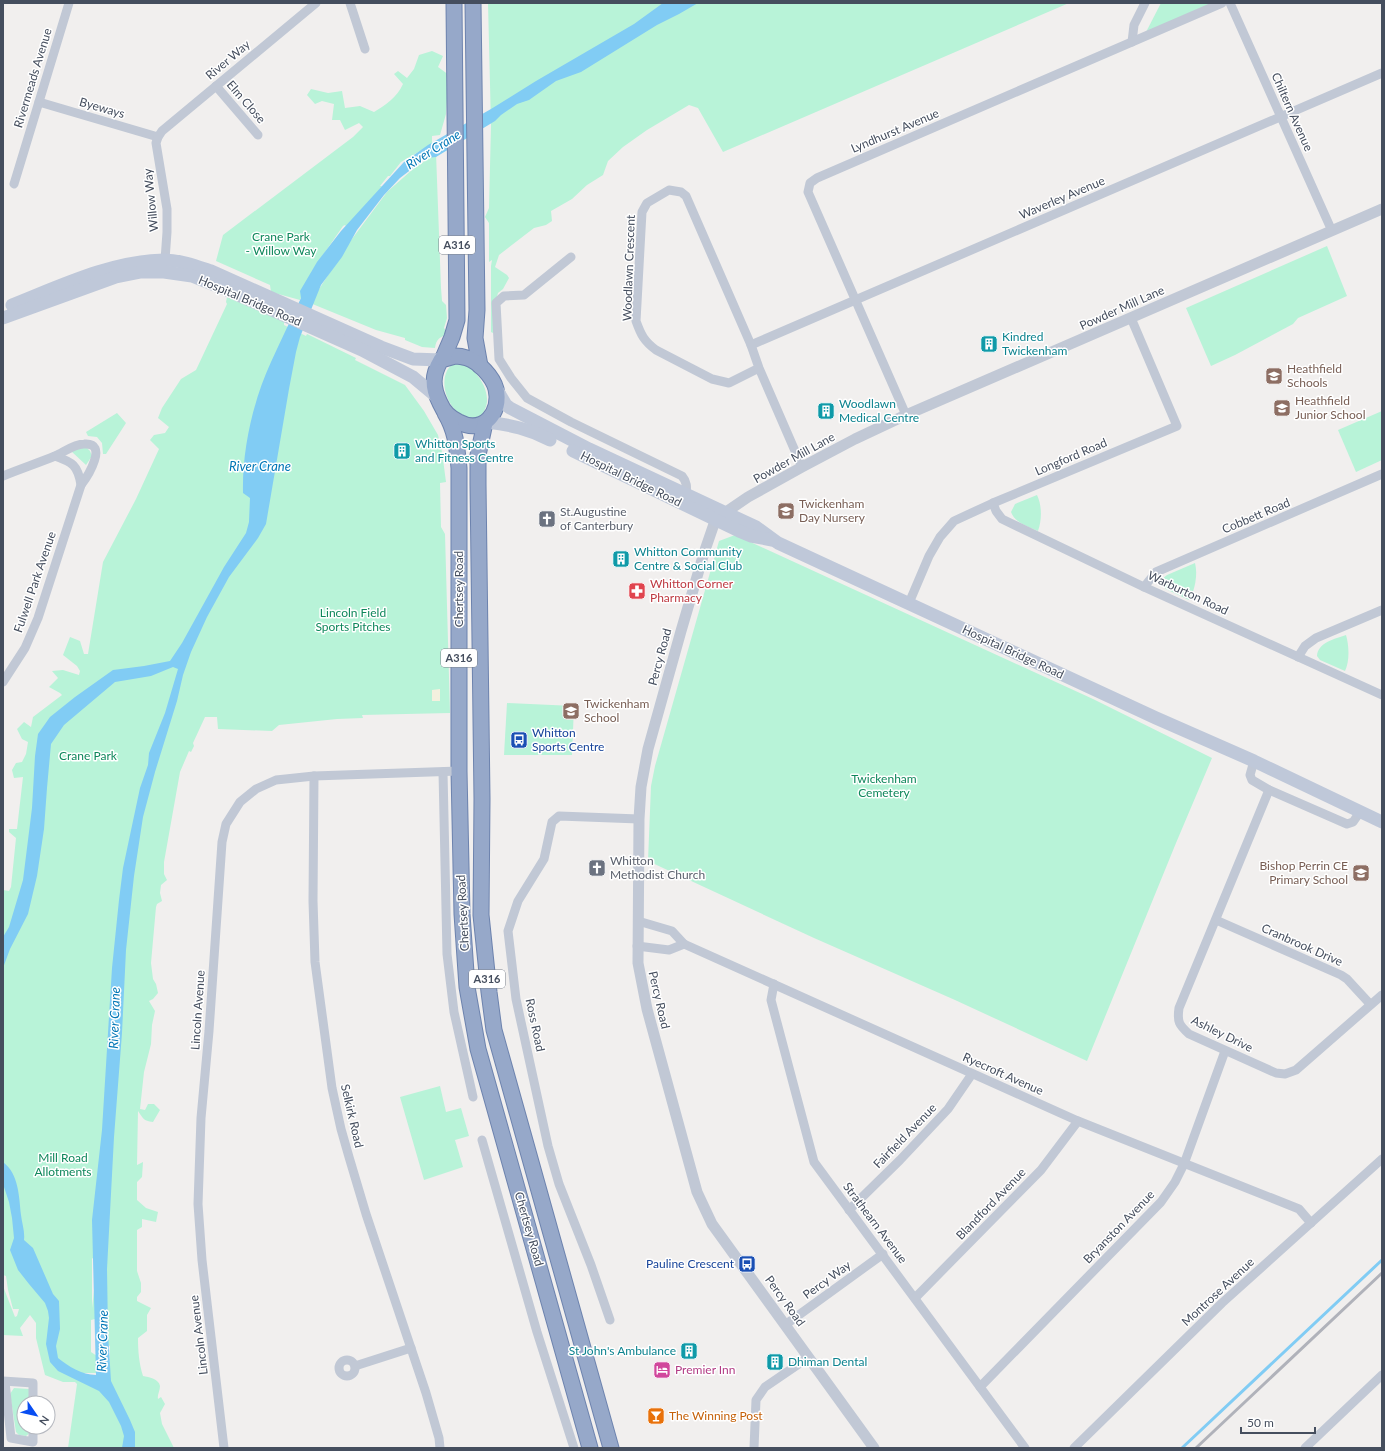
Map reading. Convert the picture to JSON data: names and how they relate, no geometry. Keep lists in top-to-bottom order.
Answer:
{
  "streets": {
    "highway": ["A316", "Chertsey Road"],
    "main road": ["Hospital Bridge Road"],
    "street": [
      "River Way",
      "Rivermeads Avenue",
      "Elm Close",
      "Byeways",
      "Chiltern Avenue",
      "Lyndhurst Avenue",
      "Waverley Avenue",
      "Willow Way",
      "Woodlawn Crescent",
      "Powder Mill Lane",
      "Longford Road",
      "Cobbett Road",
      "Fulwell Park Avenue",
      "Warburton Road",
      "Percy Road",
      "Cranbrook Drive",
      "Lincoln Avenue",
      "Ross Road",
      "Ashley Drive",
      "Ryecroft Avenue",
      "Selkirk Road",
      "Fairfield Avenue",
      "Blandford Avenue",
      "Strathearn Avenue",
      "Bryanston Avenue",
      "Percy Way",
      "Montrose Avenue"
    ]
  },
  "crossings": [
    ["River Way", "Elm Close"],
    ["River Way", "Byeways"],
    ["River Way", "Willow Way"],
    ["Rivermeads Avenue", "Byeways"],
    ["Byeways", "Willow Way"],
    ["Chiltern Avenue", "Waverley Avenue"],
    ["Chiltern Avenue", "Powder Mill Lane"],
    ["Lyndhurst Avenue", "Waverley Avenue"],
    ["Lyndhurst Avenue", "Powder Mill Lane"],
    ["Waverley Avenue", "Woodlawn Crescent"],
    ["Willow Way", "Hospital Bridge Road"],
    ["A316", "Hospital Bridge Road"],
    ["A316", "Chertsey Road"],
    ["Woodlawn Crescent", "Powder Mill Lane"],
    ["Hospital Bridge Road", "Powder Mill Lane"],
    ["Hospital Bridge Road", "Longford Road"],
    ["Hospital Bridge Road", "Chertsey Road"],
    ["Hospital Bridge Road", "Percy Road"],
    ["Powder Mill Lane", "Longford Road"],
    ["Longford Road", "Warburton Road"],
    ["Cobbett Road", "Warburton Road"],
    ["Chertsey Road", "Lincoln Avenue"],
    ["Percy Road", "Ross Road"],
    ["Percy Road", "Ryecroft Avenue"],
    ["Percy Road", "Percy Way"],
    ["Cranbrook Drive", "Ashley Drive"],
    ["Lincoln Avenue", "Selkirk Road"],
    ["Ashley Drive", "Bryanston Avenue"],
    ["Ryecroft Avenue", "Fairfield Avenue"],
    ["Ryecroft Avenue", "Blandford Avenue"],
    ["Ryecroft Avenue", "Strathearn Avenue"],
    ["Ryecroft Avenue", "Bryanston Avenue"],
    ["Ryecroft Avenue", "Montrose Avenue"],
    ["Fairfield Avenue", "Strathearn Avenue"],
    ["Blandford Avenue", "Strathearn Avenue"],
    ["Strathearn Avenue", "Bryanston Avenue"],
    ["Strathearn Avenue", "Percy Way"]
  ],
  "water": ["River Crane"],
  "parks": [
    "Crane Park - Willow Way",
    "Lincoln Field Sports Pitches",
    "Crane Park",
    "Twickenham Cemetery",
    "Mill Road Allotments"
  ],
  "places": {
    "building": [
      "Kindred Twickenham",
      "Woodlawn Medical Centre",
      "Whitton Sports and Fitness Centre",
      "Whitton Community Centre & Social Club",
      "St John's Ambulance",
      "Dhiman Dental"
    ],
    "school or university": [
      "Heathfield Schools",
      "Heathfield Junior School",
      "Twickenham Day Nursery",
      "Twickenham School",
      "Bishop Perrin CE Primary School"
    ],
    "church": ["St.Augustine of Canterbury", "Whitton Methodist Church"],
    "pharmacy": ["Whitton Corner Pharmacy"],
    "bus stop": ["Whitton Sports Centre", "Pauline Crescent"],
    "hotel": ["Premier Inn"],
    "bar": ["The Winning Post"]
  },
  "scale_bar": "50 m",
  "north": "bottom right"
}
